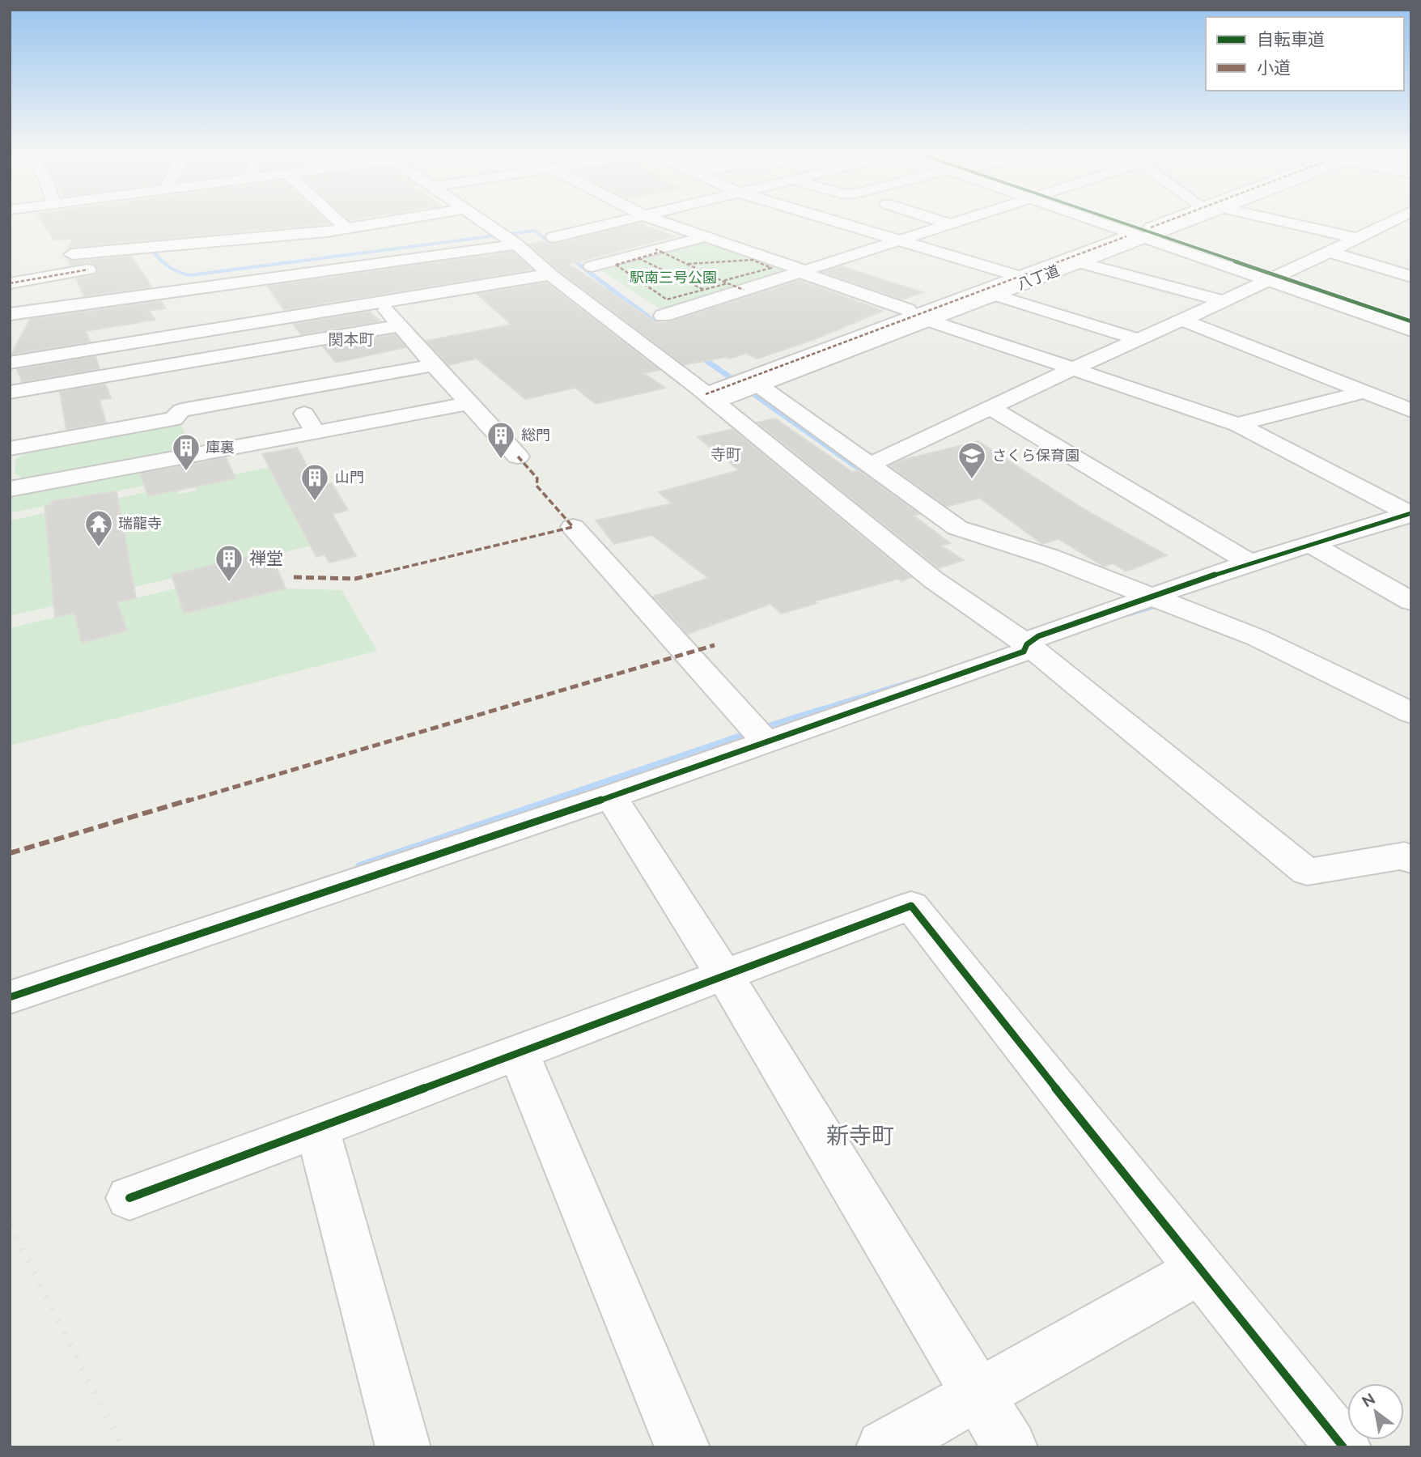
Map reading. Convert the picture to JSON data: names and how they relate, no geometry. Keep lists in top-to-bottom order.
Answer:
{
  "streets": {
    "street": ["八丁道"]
  },
  "districts": ["関本町", "寺町", "新寺町"],
  "parks": ["駅南三号公園"],
  "places": {
    "building": [
      "総門",
      "庫裏",
      "山門",
      "禅堂"
    ],
    "school or university": ["さくら保育園"],
    "temple": ["瑞龍寺"]
  },
  "legend": ["自転車道", "小道"],
  "north": "top left"
}
